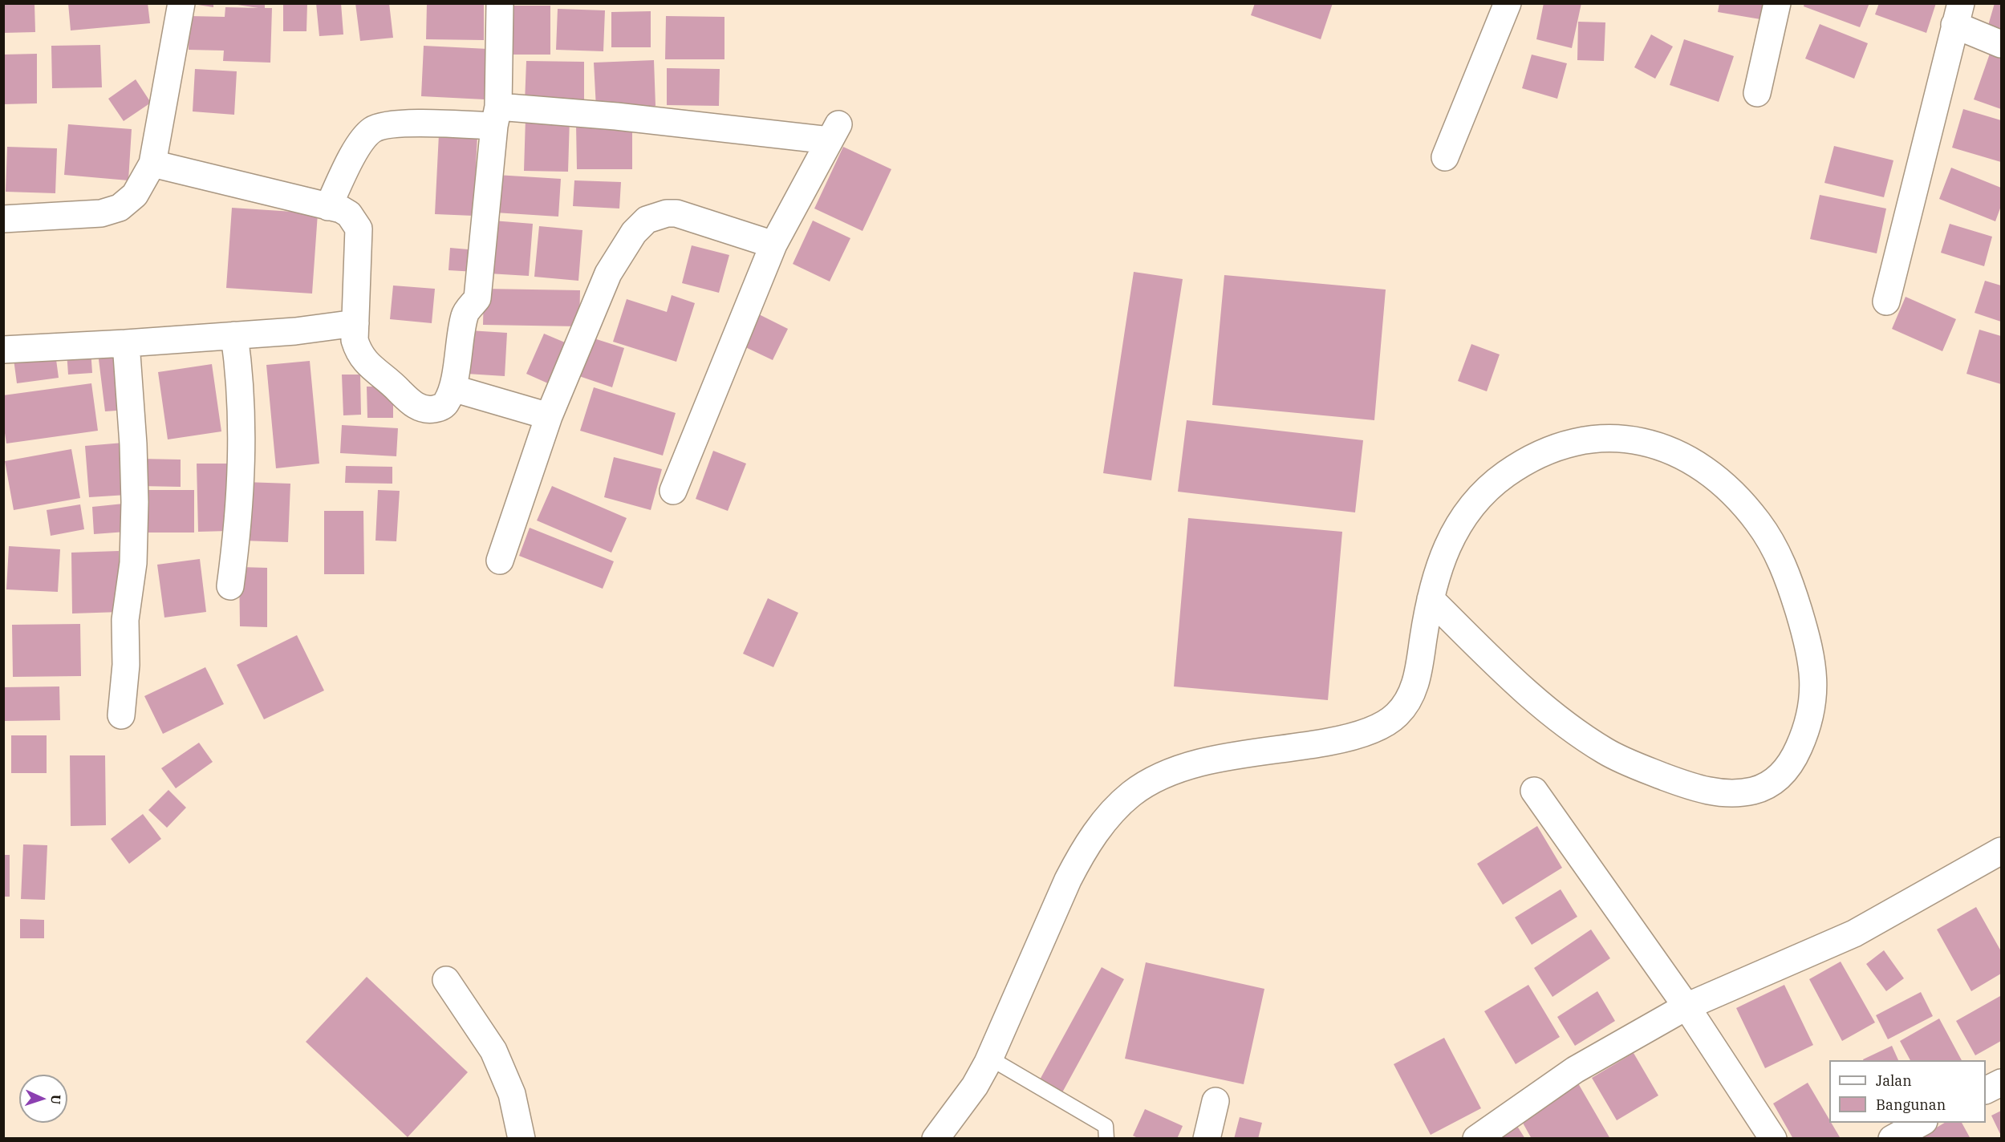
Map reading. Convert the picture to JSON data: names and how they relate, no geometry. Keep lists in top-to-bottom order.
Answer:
{
  "legend": ["Jalan", "Bangunan"],
  "north": "right"
}
